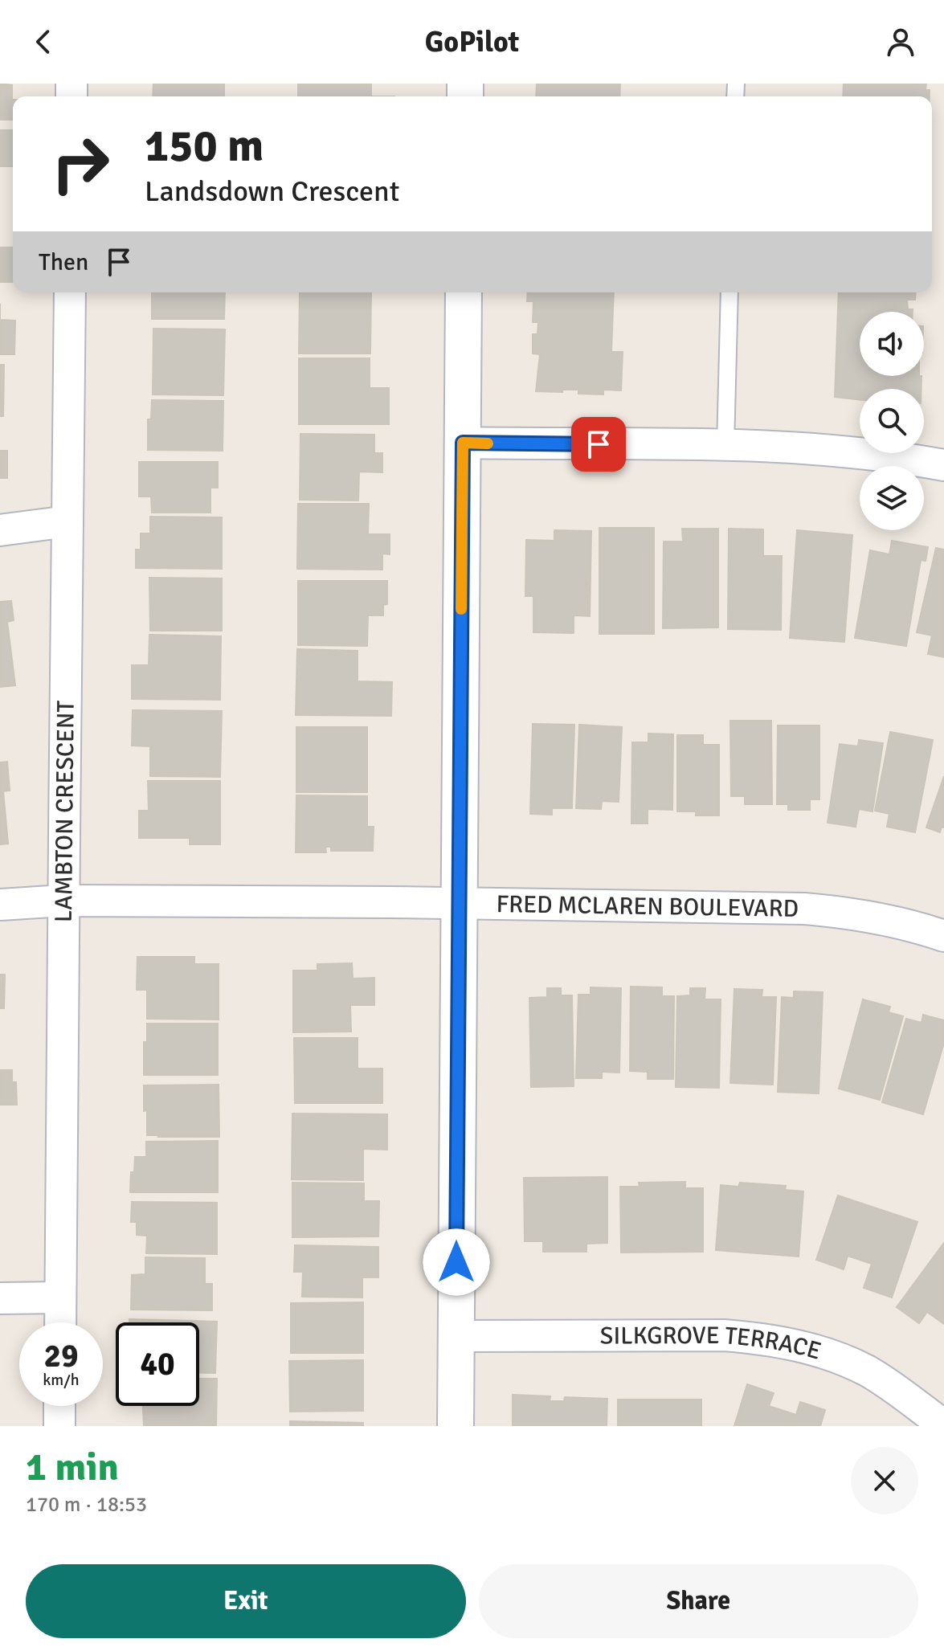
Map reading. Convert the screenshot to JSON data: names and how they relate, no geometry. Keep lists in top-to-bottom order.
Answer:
{
  "streets": {
    "street": ["LAMBTON CRESCENT", "FRED MCLAREN BOULEVARD", "SILKGROVE TERRACE"]
  },
  "crossings": [
    ["LAMBTON CRESCENT", "FRED MCLAREN BOULEVARD"]
  ],
  "page": {
    "header": "GoPilot",
    "turn": ["150 m", "Landsdown Crescent"],
    "then": "Then",
    "speed": "29 km/h",
    "limit": "40",
    "heading": ["1 min", "170 m · 18:53"],
    "buttons": ["Exit", "Share"]
  }
}
